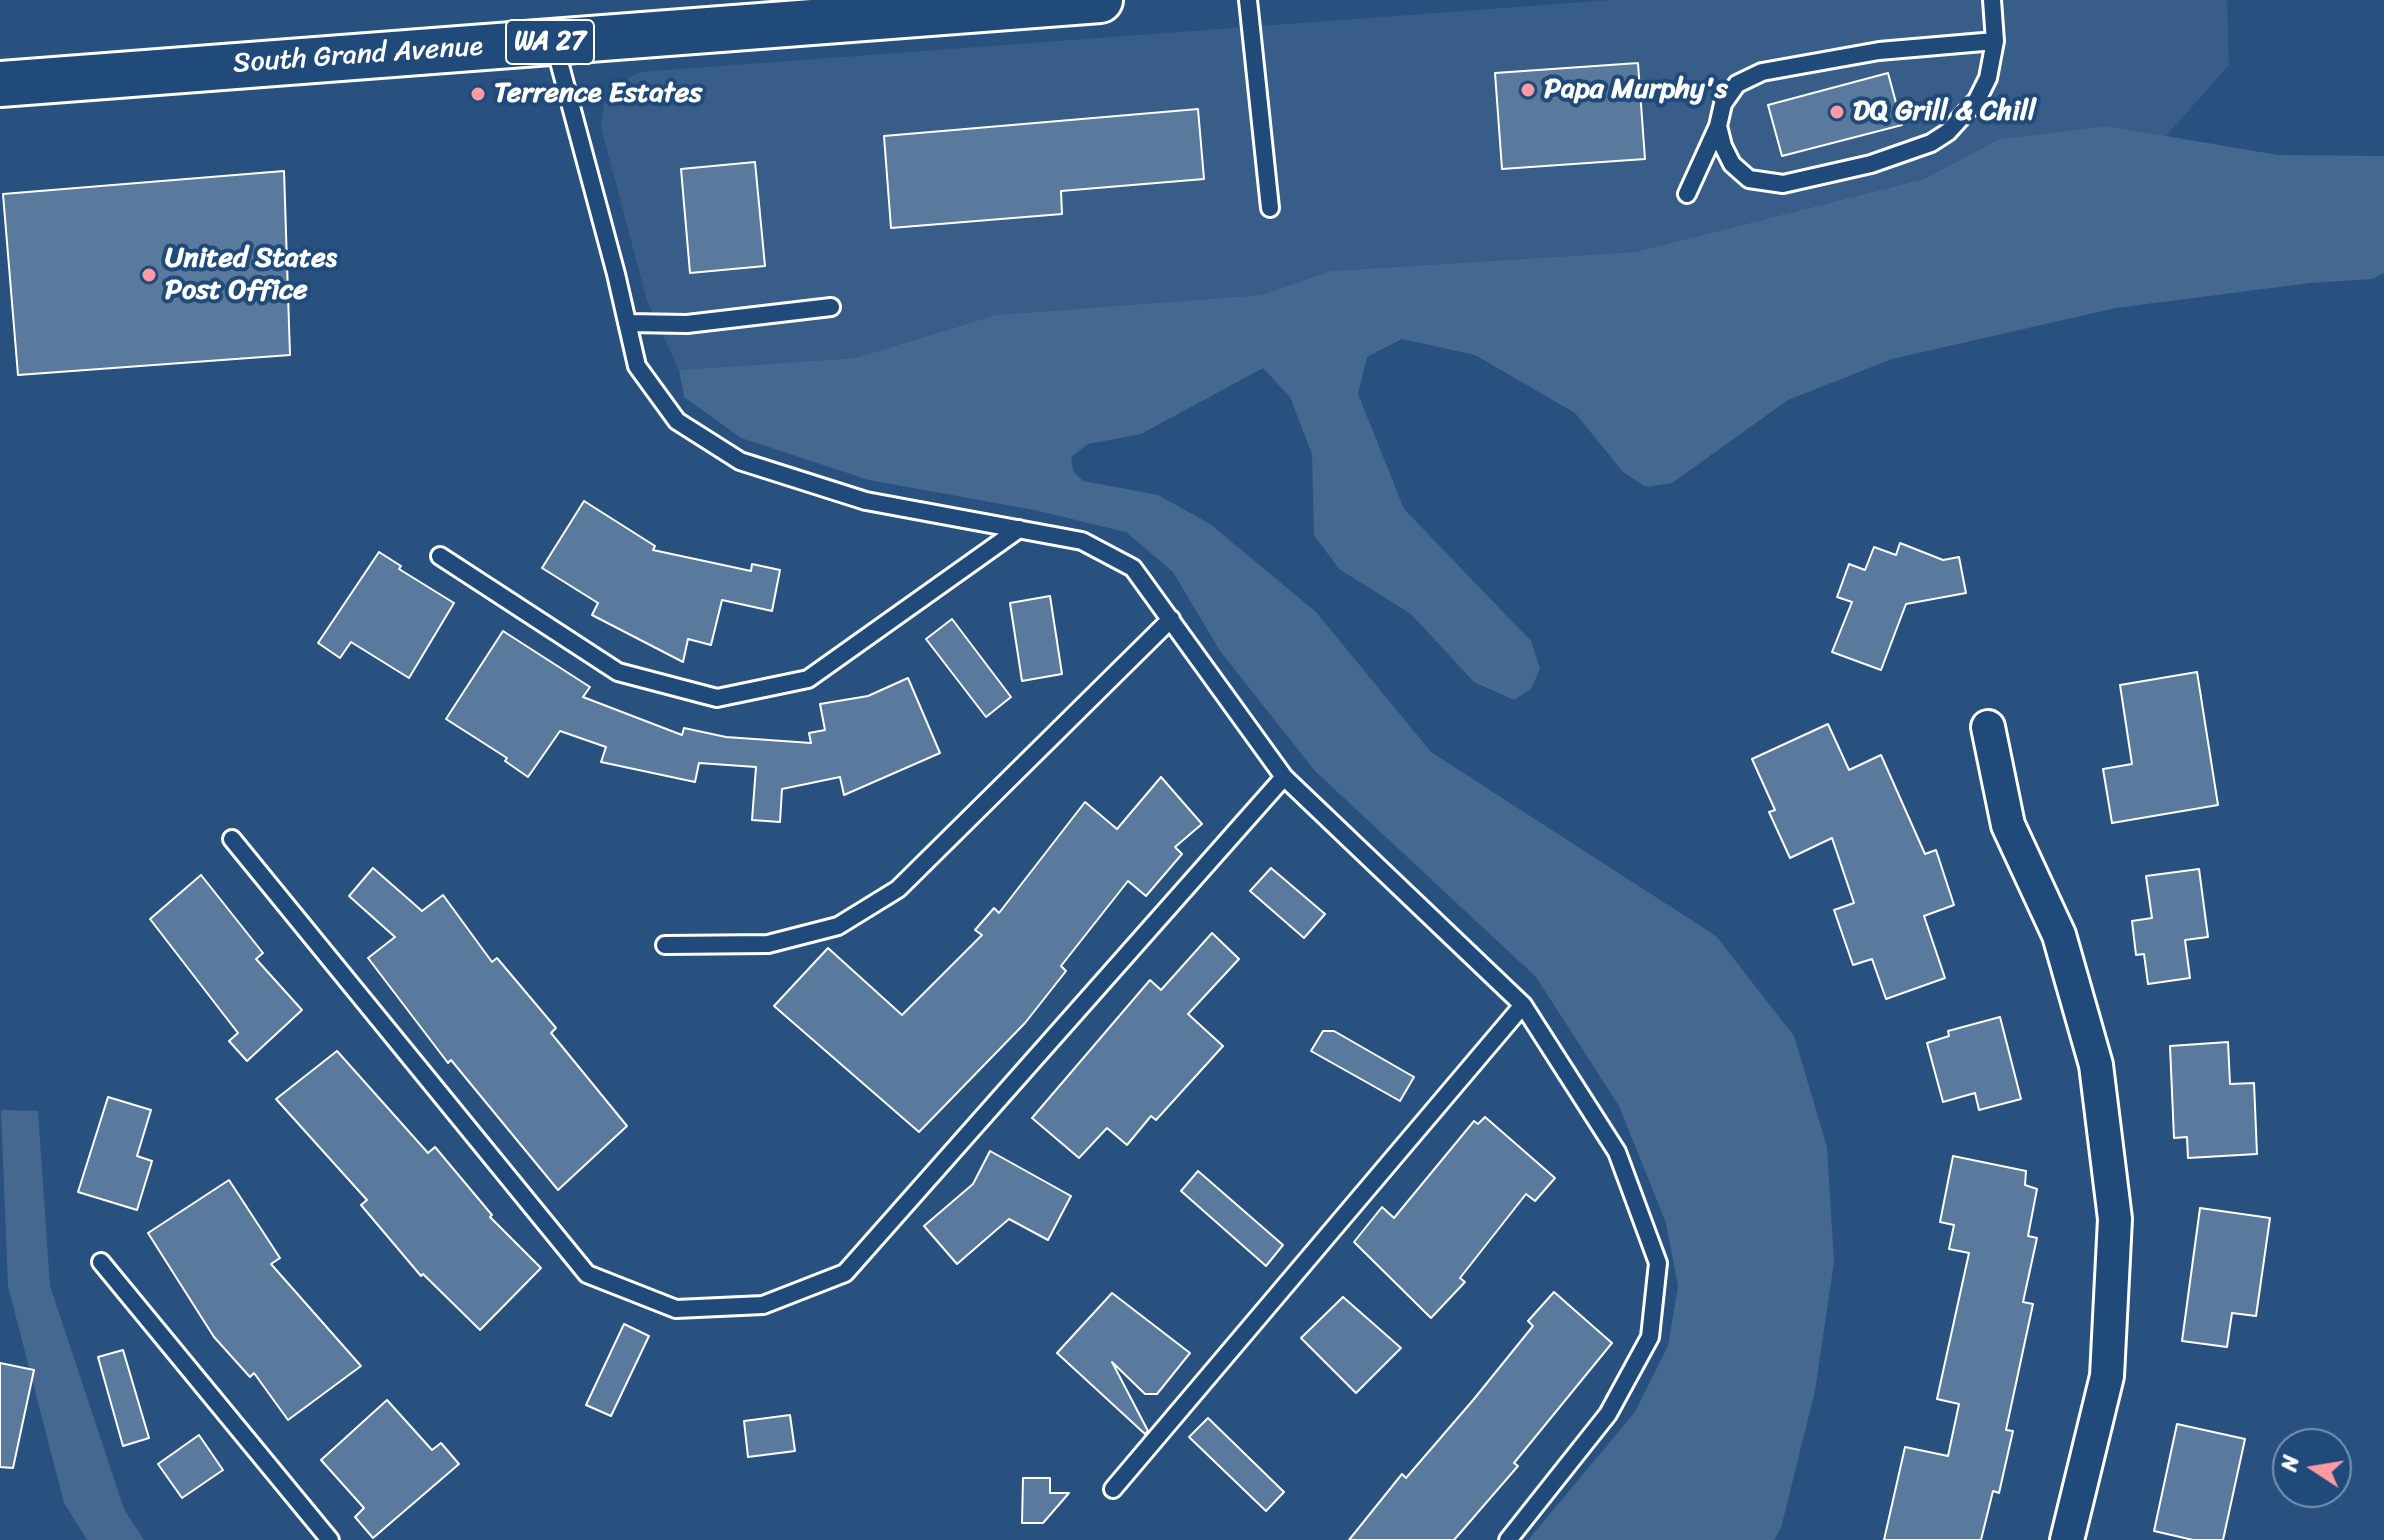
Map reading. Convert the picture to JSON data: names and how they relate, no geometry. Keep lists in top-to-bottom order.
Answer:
{
  "streets": {
    "main road": ["WA 27", "South Grand Avenue"]
  },
  "places": [
    "Papa Murphy's",
    "Terrence Estates",
    "DQ Grill & Chill",
    "United States Post Office"
  ],
  "north": "left"
}
